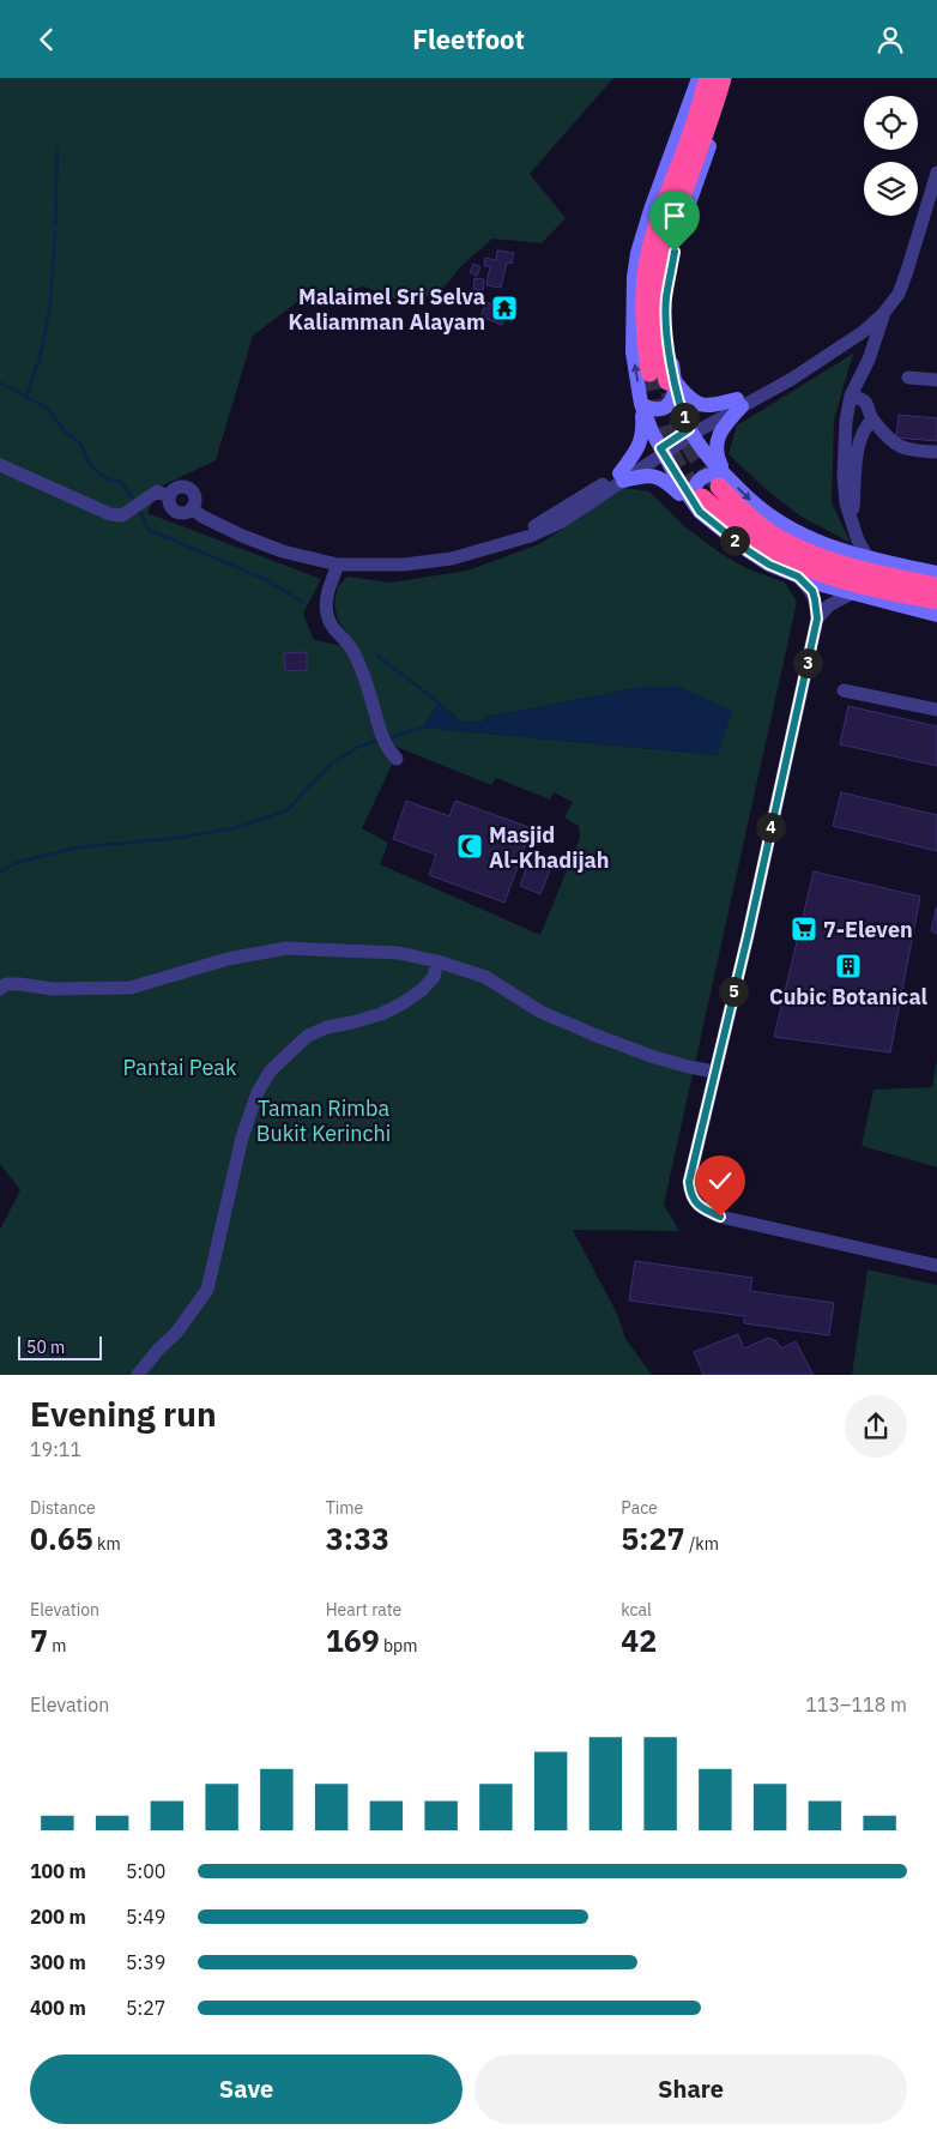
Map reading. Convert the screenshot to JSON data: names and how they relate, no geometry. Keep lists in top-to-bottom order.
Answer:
{
  "parks": ["Pantai Peak", "Taman Rimba Bukit Kerinchi"],
  "places": {
    "temple": ["Malaimel Sri Selva Kaliamman Alayam"],
    "mosque": ["Masjid Al-Khadijah"],
    "supermarket": ["7-Eleven"],
    "building": ["Cubic Botanical"]
  },
  "scale_bar": "50 m",
  "page": {
    "header": "Fleetfoot",
    "pins": [
      "1",
      "2",
      "3",
      "4",
      "5"
    ],
    "scale": "50 m",
    "heading": ["Evening run", "19:11"],
    "stats": [
      ["Distance", "0.65 km"],
      ["Time", "3:33"],
      ["Pace", "5:27 /km"],
      ["Elevation", "7 m"],
      ["Heart rate", "169 bpm"],
      ["kcal", "42"]
    ],
    "chart": ["Elevation", "113–118 m"],
    "list": [
      {
        "name": "100 m",
        "note": "5:00"
      },
      {
        "name": "200 m",
        "note": "5:49"
      },
      {
        "name": "300 m",
        "note": "5:39"
      },
      {
        "name": "400 m",
        "note": "5:27"
      }
    ],
    "buttons": ["Save", "Share"]
  }
}
